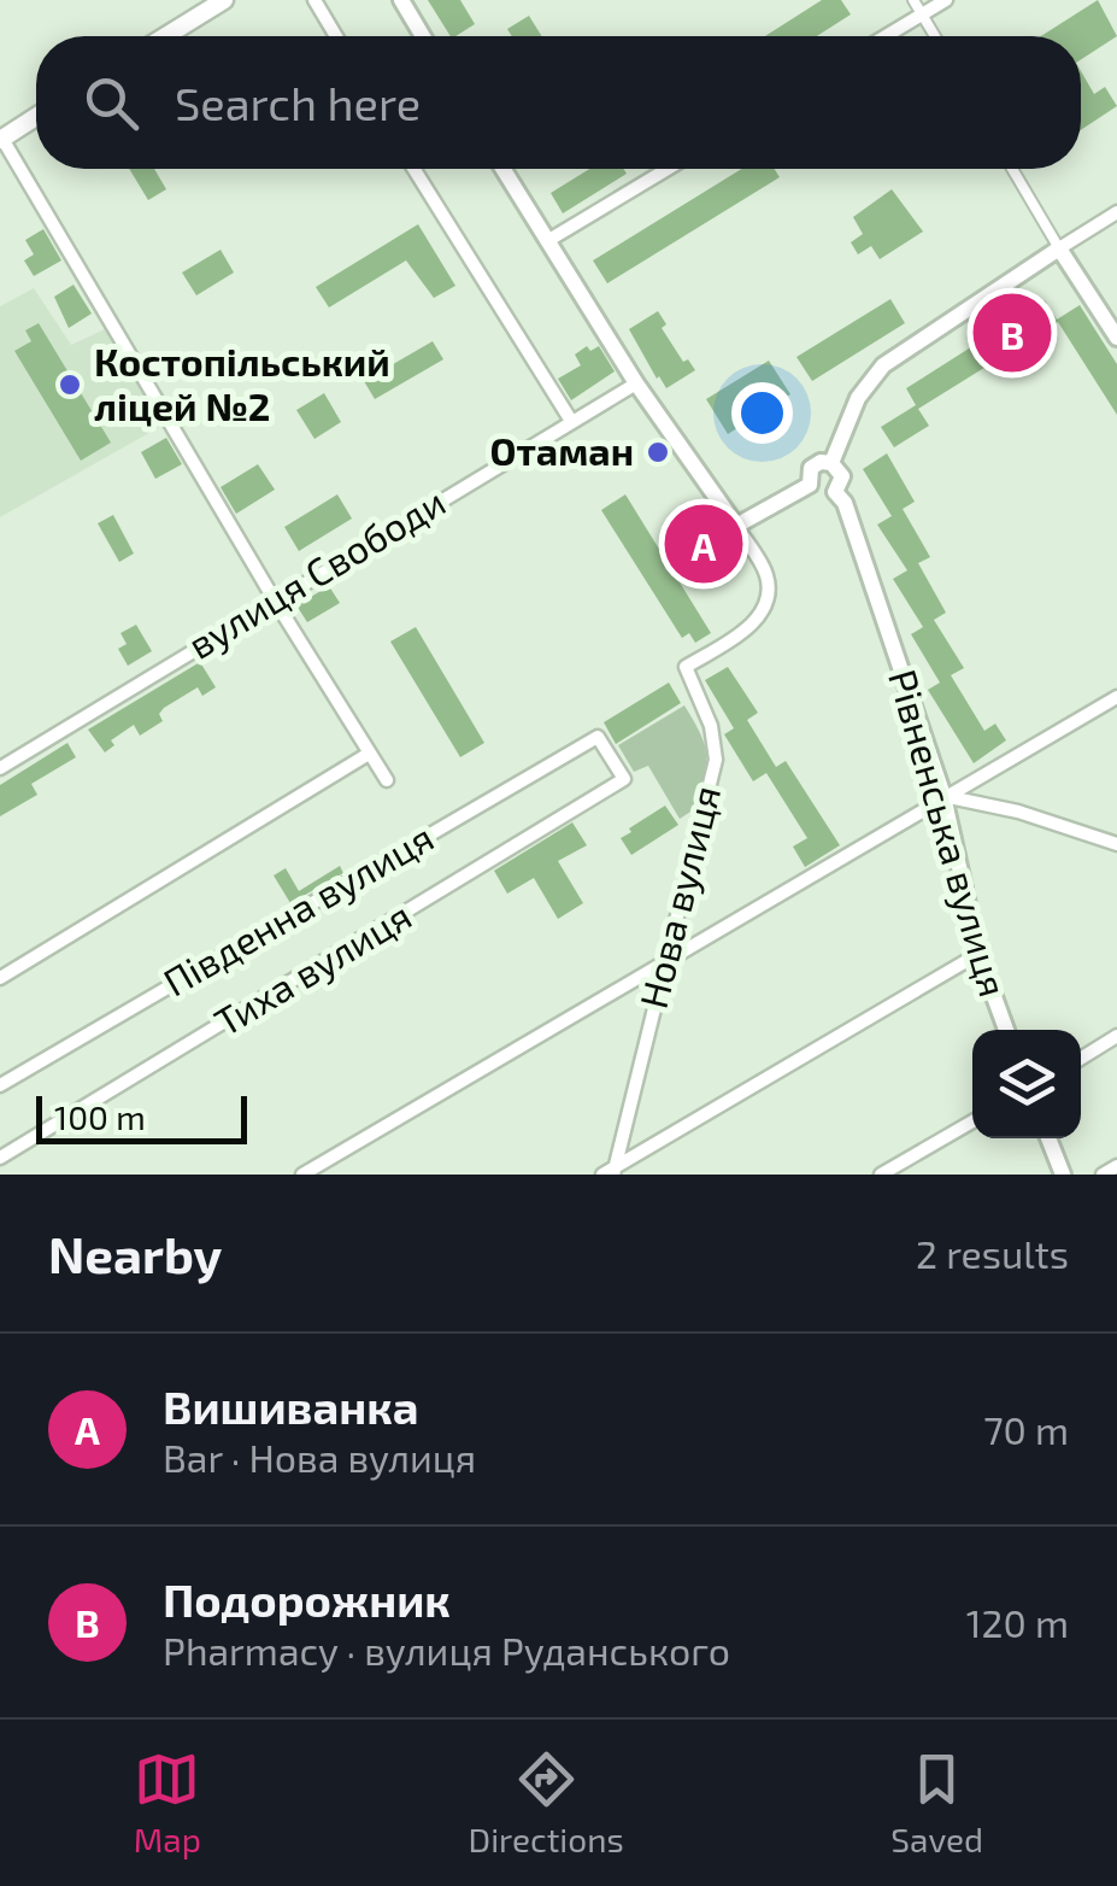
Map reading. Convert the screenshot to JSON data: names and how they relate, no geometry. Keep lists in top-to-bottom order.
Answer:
{
  "streets": {
    "street": [
      "вулиця Свободи",
      "Рівненська вулиця",
      "Нова вулиця",
      "Південна вулиця",
      "Тиха вулиця"
    ]
  },
  "crossings": [
    ["вулиця Свободи", "Нова вулиця"],
    ["Південна вулиця", "Тиха вулиця"]
  ],
  "places": ["Костопільський ліцей №2", "Отаман"],
  "scale_bar": "100 m",
  "page": {
    "search": "Search here",
    "pins": ["B", "A"],
    "scale": "100 m",
    "heading": ["Nearby", "2 results"],
    "list": [
      {
        "mark": "A",
        "name": "Вишиванка",
        "note": "Bar · Нова вулиця",
        "value": "70 m"
      },
      {
        "mark": "B",
        "name": "Подорожник",
        "note": "Pharmacy · вулиця Руданського",
        "value": "120 m"
      }
    ],
    "nav": ["Map", "Directions", "Saved"]
  }
}
